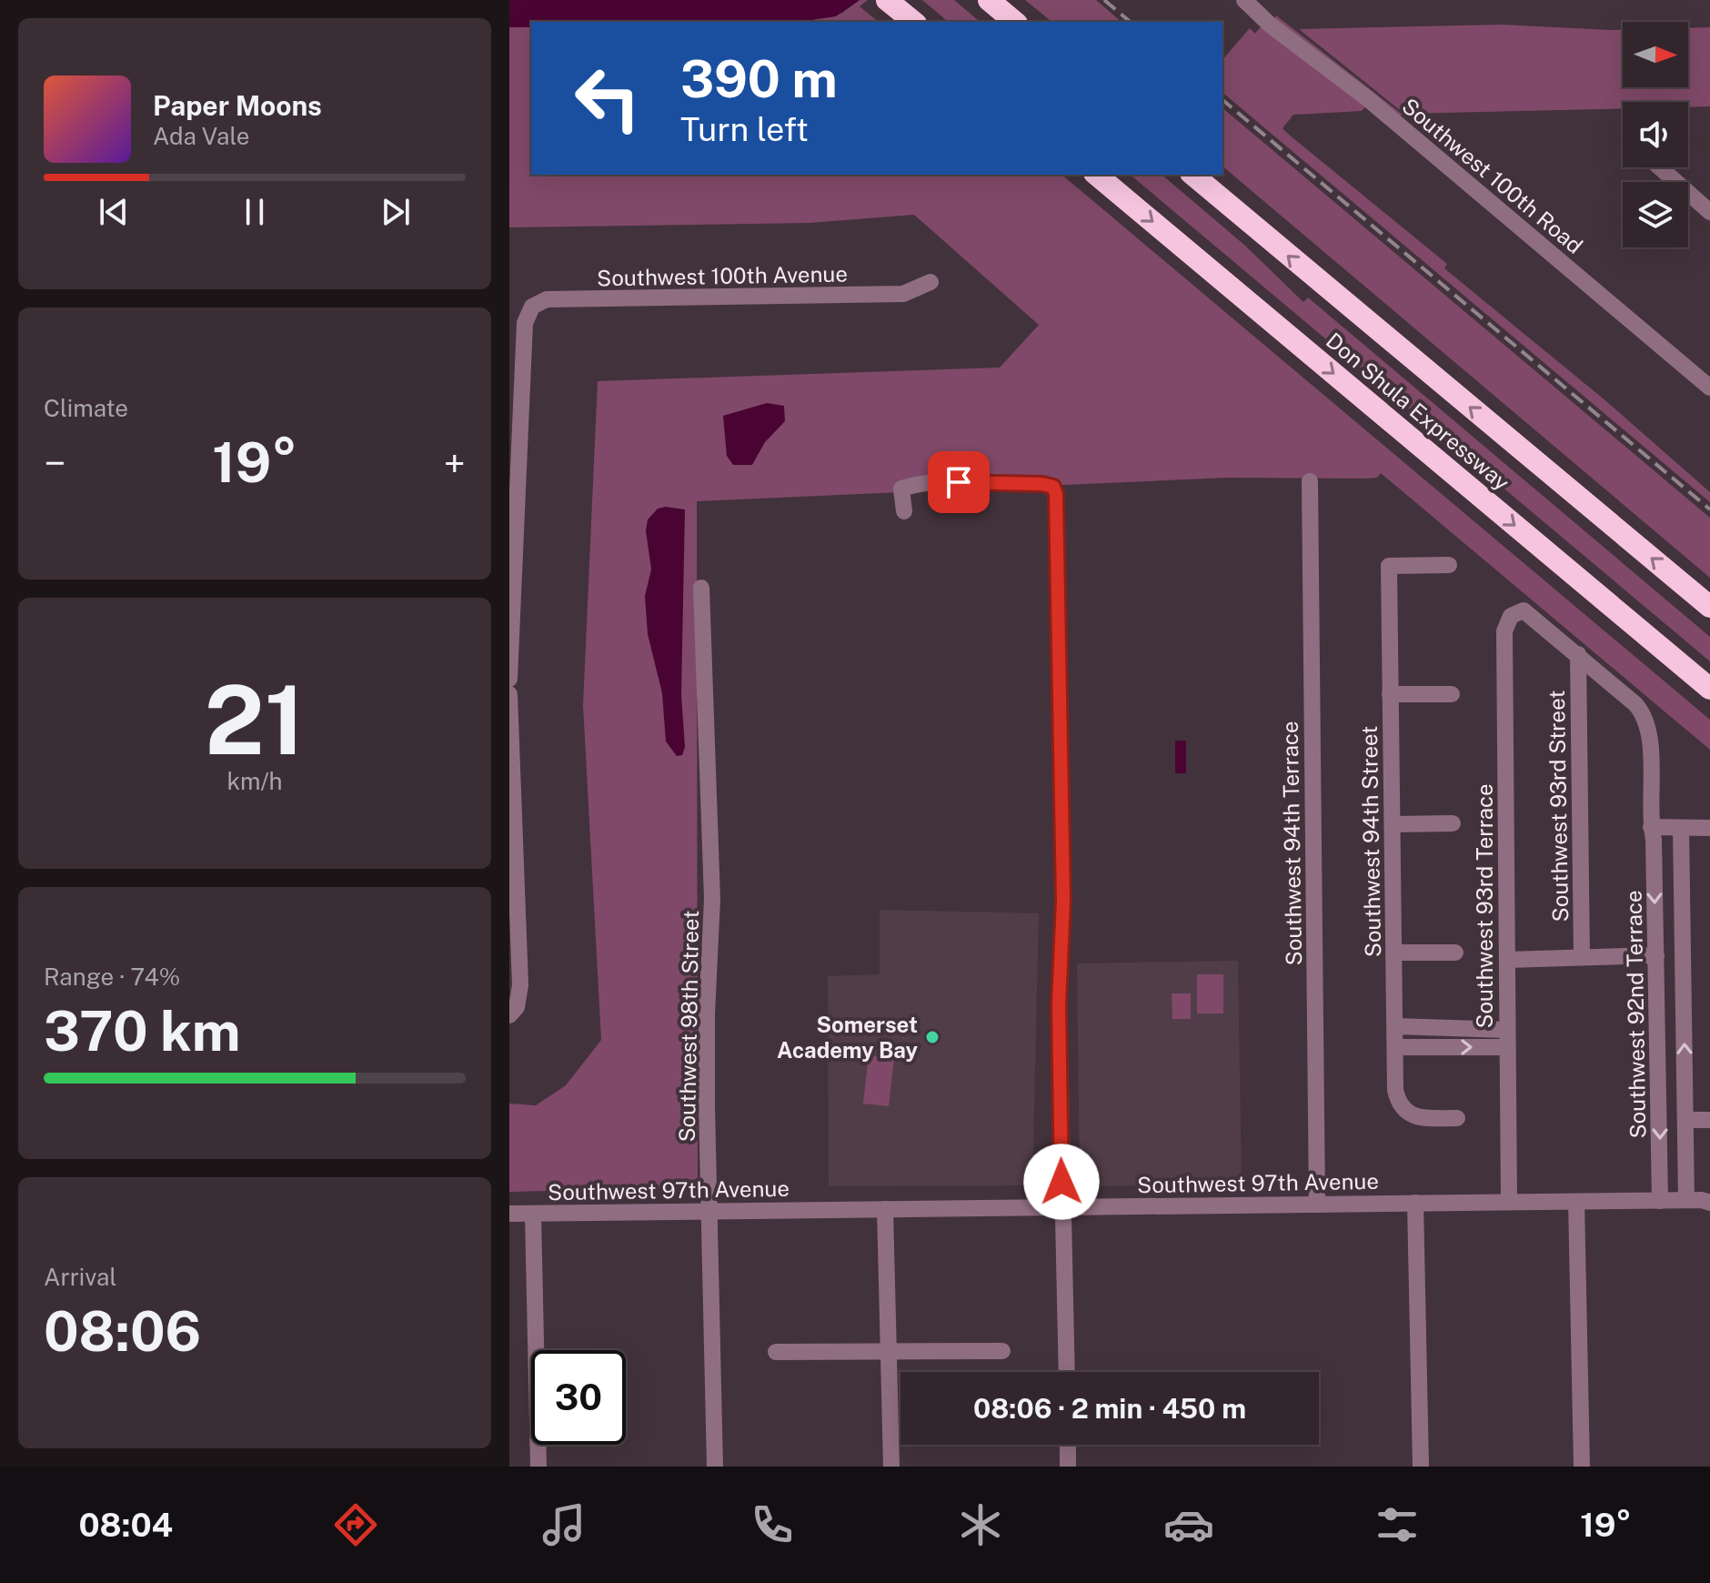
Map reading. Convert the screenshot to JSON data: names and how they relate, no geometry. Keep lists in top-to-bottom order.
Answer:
{
  "streets": {
    "highway": ["Don Shula Expressway"],
    "street": [
      "Southwest 100th Road",
      "Southwest 100th Avenue",
      "Southwest 93rd Street",
      "Southwest 94th Street",
      "Southwest 94th Terrace",
      "Southwest 93rd Terrace",
      "Southwest 92nd Terrace",
      "Southwest 98th Street",
      "Southwest 97th Avenue"
    ]
  },
  "crossings": [
    ["Southwest 93rd Street", "Southwest 92nd Terrace"],
    ["Southwest 94th Terrace", "Southwest 97th Avenue"],
    ["Southwest 93rd Terrace", "Southwest 92nd Terrace"],
    ["Southwest 93rd Terrace", "Southwest 97th Avenue"],
    ["Southwest 92nd Terrace", "Southwest 97th Avenue"],
    ["Southwest 98th Street", "Southwest 97th Avenue"]
  ],
  "places": ["Somerset Academy Bay"],
  "north": "right",
  "page": {
    "turn": ["390 m", "Turn left"],
    "song": ["Paper Moons", "Ada Vale"],
    "tile": [
      "Climate",
      ["21", "km/h"],
      ["Range · 74%", "370 km"],
      ["Arrival", "08:06"]
    ],
    "heat": ["−", "19°", "+"],
    "limit": "30",
    "trip": "08:06 · 2 min · 450 m",
    "tabs": ["08:04", "19°"]
  }
}
